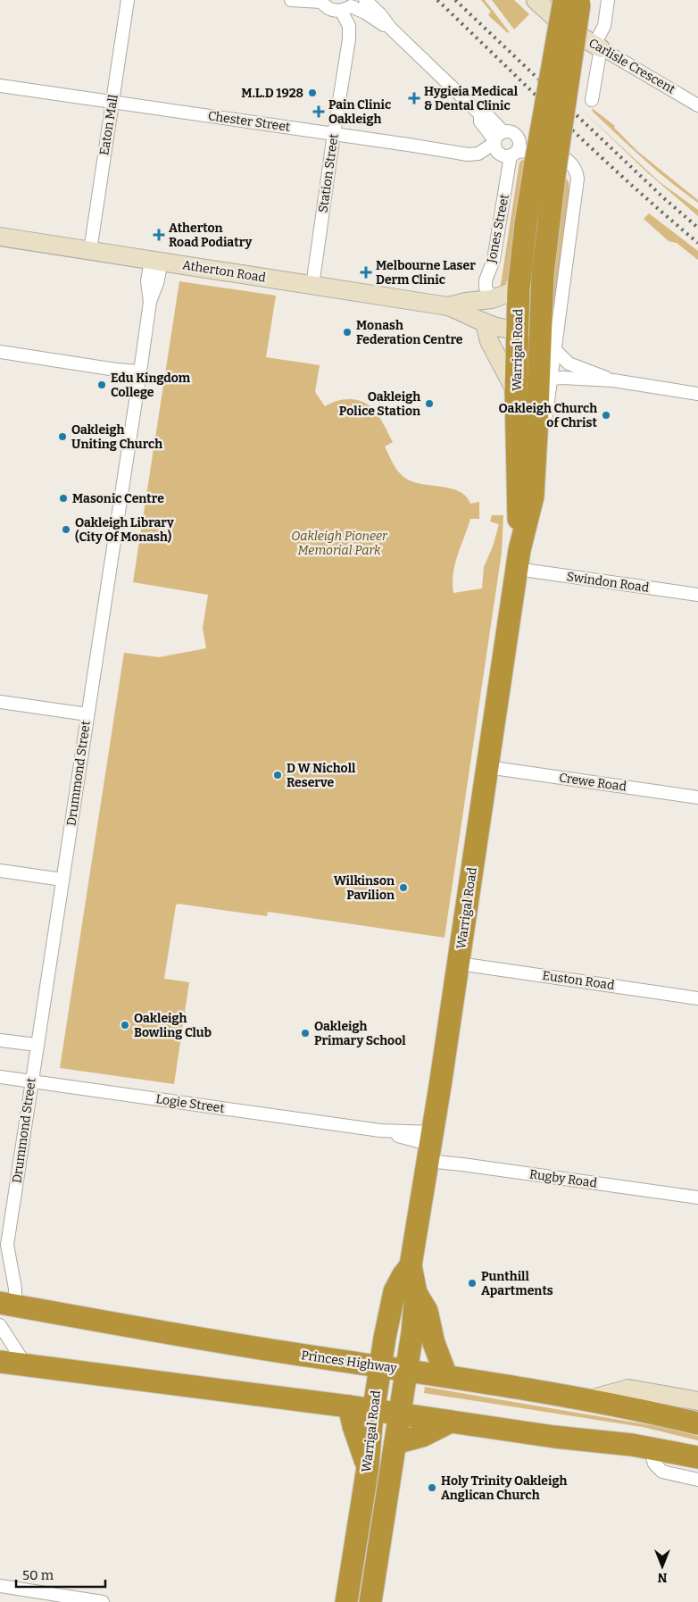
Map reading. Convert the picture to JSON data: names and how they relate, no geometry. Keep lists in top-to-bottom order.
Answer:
{
  "streets": {
    "highway": ["Warrigal Road", "Princes Highway"],
    "street": [
      "Carlisle Crescent",
      "Chester Street",
      "Eaton Mall",
      "Station Street",
      "Jones Street",
      "Atherton Road",
      "Swindon Road",
      "Drummond Street",
      "Crewe Road",
      "Euston Road",
      "Logie Street",
      "Rugby Road"
    ]
  },
  "crossings": [
    ["Chester Street", "Eaton Mall"],
    ["Chester Street", "Station Street"],
    ["Chester Street", "Warrigal Road"],
    ["Eaton Mall", "Atherton Road"],
    ["Station Street", "Atherton Road"],
    ["Jones Street", "Atherton Road"],
    ["Jones Street", "Warrigal Road"],
    ["Atherton Road", "Warrigal Road"],
    ["Atherton Road", "Drummond Street"],
    ["Warrigal Road", "Swindon Road"],
    ["Warrigal Road", "Crewe Road"],
    ["Warrigal Road", "Euston Road"],
    ["Warrigal Road", "Logie Street"],
    ["Warrigal Road", "Rugby Road"],
    ["Warrigal Road", "Princes Highway"],
    ["Drummond Street", "Logie Street"],
    ["Drummond Street", "Princes Highway"],
    ["Logie Street", "Rugby Road"]
  ],
  "parks": ["Oakleigh Pioneer Memorial Park"],
  "places": {
    "other": [
      "M.L.D 1928",
      "Monash Federation Centre",
      "Edu Kingdom College",
      "Oakleigh Police Station",
      "Oakleigh Church of Christ",
      "Oakleigh Uniting Church",
      "Masonic Centre",
      "Oakleigh Library (City Of Monash)",
      "D W Nicholl Reserve",
      "Wilkinson Pavilion",
      "Oakleigh Bowling Club",
      "Oakleigh Primary School",
      "Punthill Apartments",
      "Holy Trinity Oakleigh Anglican Church"
    ],
    "health": [
      "Hygieia Medical & Dental Clinic",
      "Pain Clinic Oakleigh",
      "Atherton Road Podiatry",
      "Melbourne Laser Derm Clinic"
    ]
  },
  "scale_bar": "50 m",
  "north": "bottom"
}
